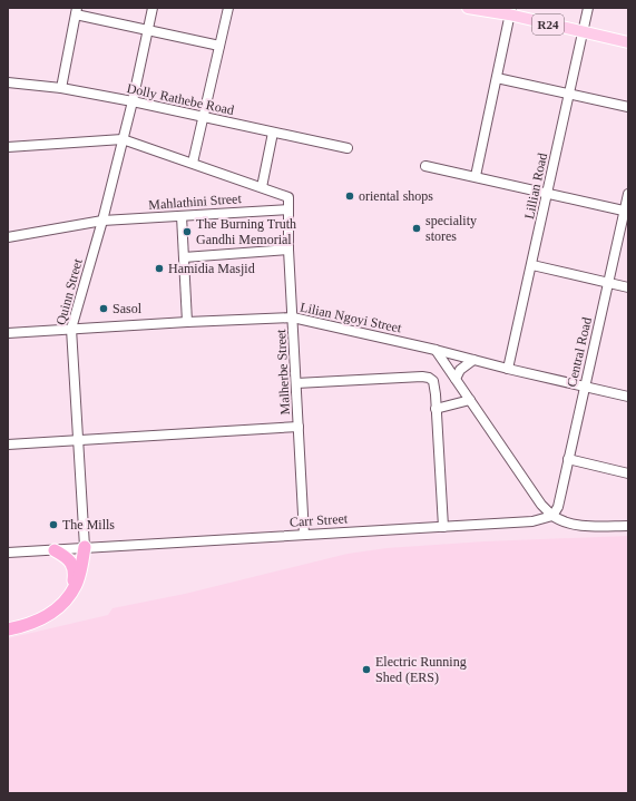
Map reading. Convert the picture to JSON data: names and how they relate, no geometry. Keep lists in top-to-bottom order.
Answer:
{
  "streets": {
    "main road": ["R24"],
    "street": [
      "Dolly Rathebe Road",
      "Lillian Road",
      "Mahlathini Street",
      "Quinn Street",
      "Lilian Ngoyi Street",
      "Central Road",
      "Malherbe Street",
      "Carr Street"
    ]
  },
  "crossings": [
    ["R24", "Lillian Road"],
    ["Dolly Rathebe Road", "Quinn Street"],
    ["Lillian Road", "Lilian Ngoyi Street"],
    ["Mahlathini Street", "Quinn Street"],
    ["Mahlathini Street", "Malherbe Street"],
    ["Quinn Street", "Lilian Ngoyi Street"],
    ["Quinn Street", "Carr Street"],
    ["Lilian Ngoyi Street", "Central Road"],
    ["Lilian Ngoyi Street", "Malherbe Street"],
    ["Central Road", "Carr Street"],
    ["Malherbe Street", "Carr Street"]
  ],
  "places": [
    "oriental shops",
    "speciality stores",
    "The Burning Truth Gandhi Memorial",
    "Hamidia Masjid",
    "Sasol",
    "The Mills",
    "Electric Running Shed (ERS)"
  ]
}
